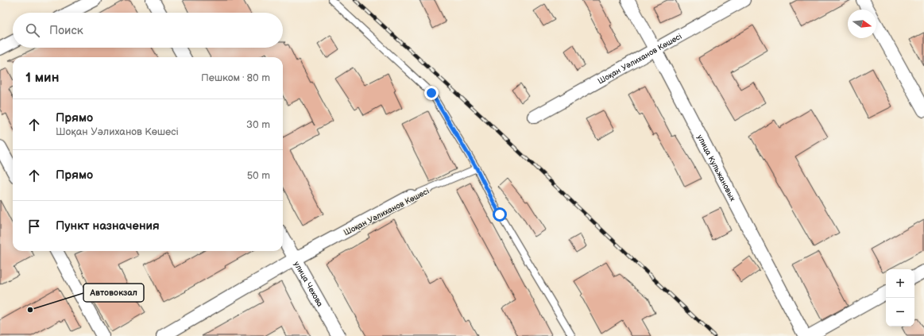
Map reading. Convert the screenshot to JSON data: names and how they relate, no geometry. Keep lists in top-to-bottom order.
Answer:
{
  "streets": {
    "street": ["Шоқан Уәлиханов Көшесі", "улица Кульжановых", "улица Чехова"]
  },
  "crossings": [
    ["Шоқан Уәлиханов Көшесі", "улица Кульжановых"],
    ["Шоқан Уәлиханов Көшесі", "улица Чехова"]
  ],
  "places": ["Автовокзал"],
  "north": "right",
  "page": {
    "search": "Поиск",
    "heading": ["1 мин", "Пешком · 80 m"],
    "list": [
      ["Прямо", "Шоқан Уәлиханов Көшесі", "30 m"],
      ["Прямо", "50 m"],
      "Пункт назначения"
    ],
    "map_buttons": ["+", "−"]
  }
}
